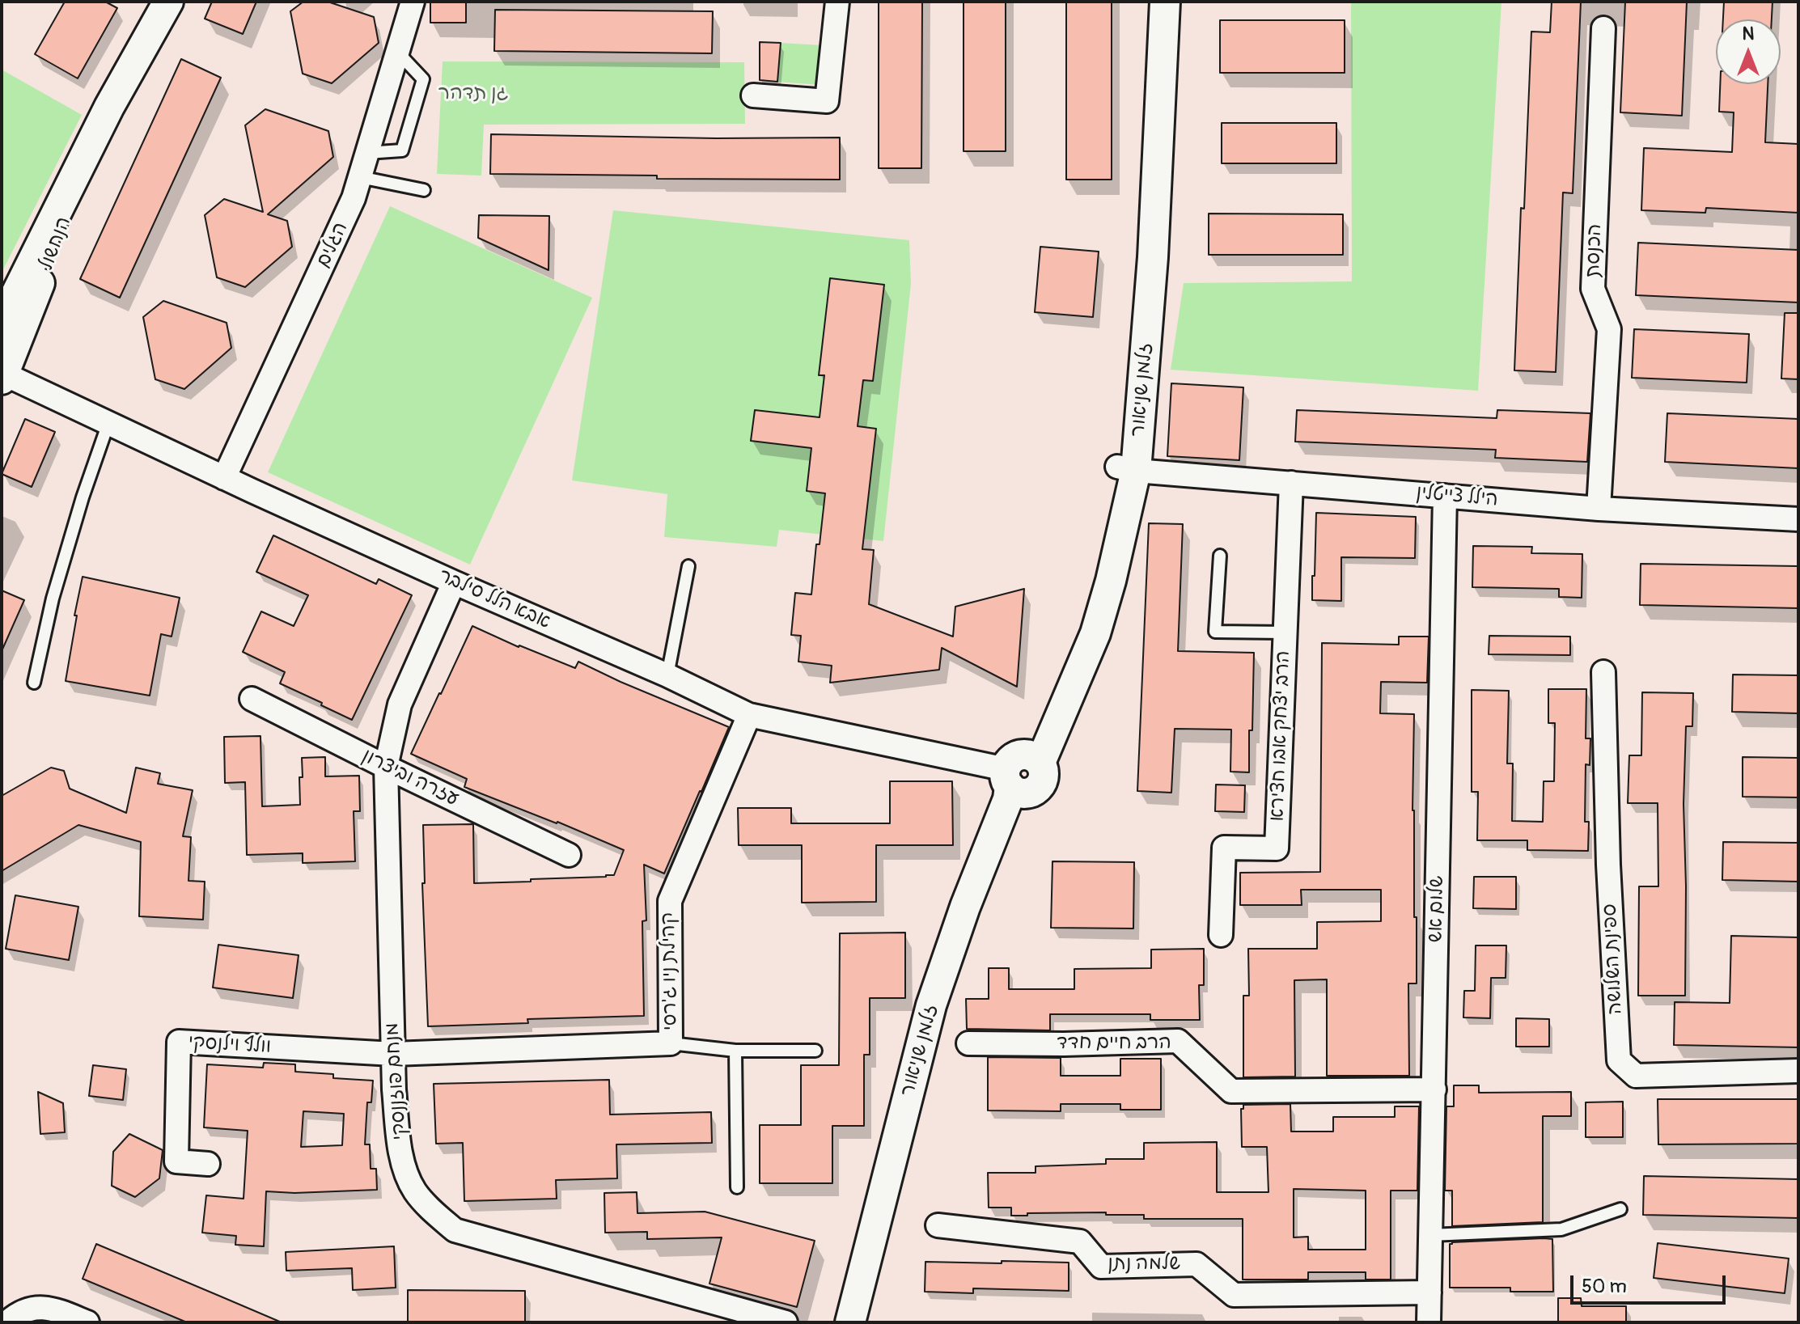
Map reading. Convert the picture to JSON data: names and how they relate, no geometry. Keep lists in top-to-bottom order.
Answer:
{
  "streets": {
    "street": [
      "הנחשול",
      "הגלים",
      "הכנסת",
      "זלמן שניאור",
      "הילל צייטלין",
      "אבא הלל סילבר",
      "הרב יצחק אבו חצירא",
      "עזרה וביצרון",
      "שלום אש",
      "ספינת השלושה",
      "קהילת ניו ג'רסי",
      "הרב חיים חדד",
      "וולף וילנסקי",
      "מנחם פוזננסקי",
      "שלמה נתן"
    ]
  },
  "crossings": [
    ["הנחשול", "אבא הלל סילבר"],
    ["הגלים", "אבא הלל סילבר"],
    ["הכנסת", "הילל צייטלין"],
    ["זלמן שניאור", "הילל צייטלין"],
    ["זלמן שניאור", "אבא הלל סילבר"],
    ["הילל צייטלין", "הרב יצחק אבו חצירא"],
    ["הילל צייטלין", "שלום אש"],
    ["אבא הלל סילבר", "קהילת ניו ג'רסי"],
    ["אבא הלל סילבר", "מנחם פוזננסקי"],
    ["עזרה וביצרון", "מנחם פוזננסקי"],
    ["שלום אש", "הרב חיים חדד"],
    ["שלום אש", "שלמה נתן"],
    ["קהילת ניו ג'רסי", "וולף וילנסקי"],
    ["קהילת ניו ג'רסי", "מנחם פוזננסקי"],
    ["וולף וילנסקי", "מנחם פוזננסקי"]
  ],
  "parks": ["גן תדהר"],
  "scale_bar": "50 m",
  "north": "top"
}
